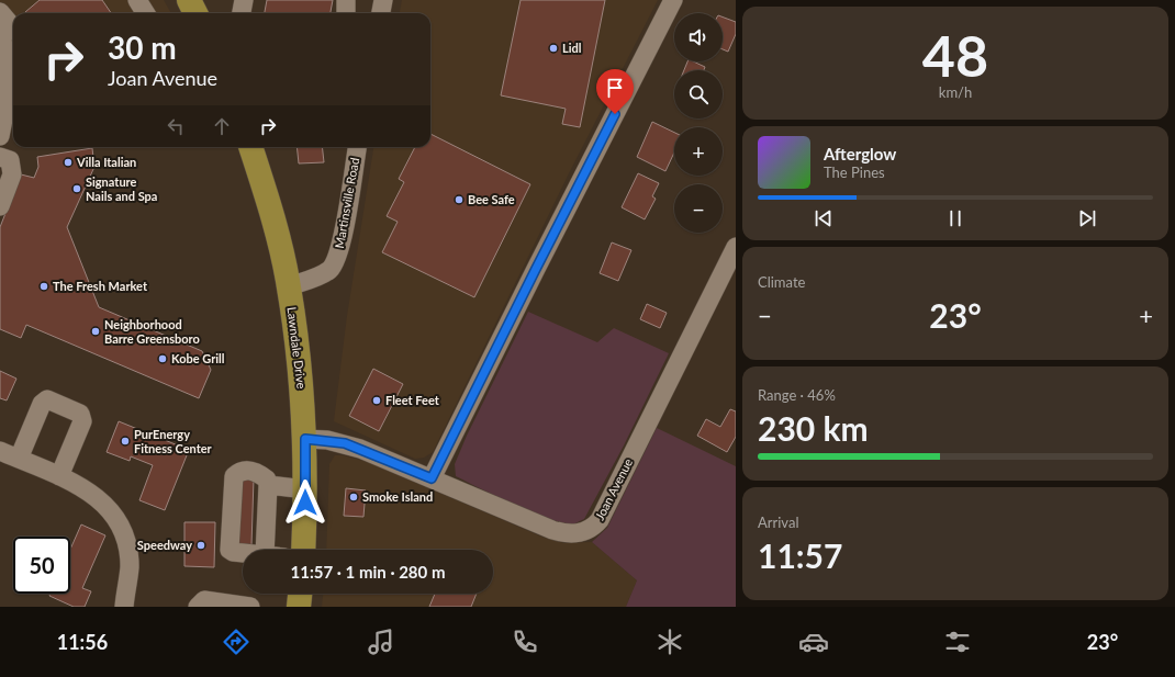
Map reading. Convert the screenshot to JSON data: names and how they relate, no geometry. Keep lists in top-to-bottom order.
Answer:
{
  "streets": {
    "main road": ["Lawndale Drive"],
    "street": ["Martinsville Road", "Joan Avenue"]
  },
  "crossings": [
    ["Martinsville Road", "Lawndale Drive"],
    ["Lawndale Drive", "Joan Avenue"]
  ],
  "places": [
    "Lidl",
    "Villa Italian",
    "Signature Nails and Spa",
    "Bee Safe",
    "The Fresh Market",
    "Neighborhood Barre Greensboro",
    "Kobe Grill",
    "Fleet Feet",
    "PurEnergy Fitness Center",
    "Smoke Island",
    "Speedway"
  ],
  "page": {
    "tile": [
      ["48", "km/h"],
      "Climate",
      ["Range · 46%", "230 km"],
      ["Arrival", "11:57"]
    ],
    "map_buttons": ["+", "−"],
    "turn": ["30 m", "Joan Avenue"],
    "song": ["Afterglow", "The Pines"],
    "heat": ["−", "23°", "+"],
    "limit": "50",
    "trip": "11:57 · 1 min · 280 m",
    "tabs": ["11:56", "23°"]
  }
}
